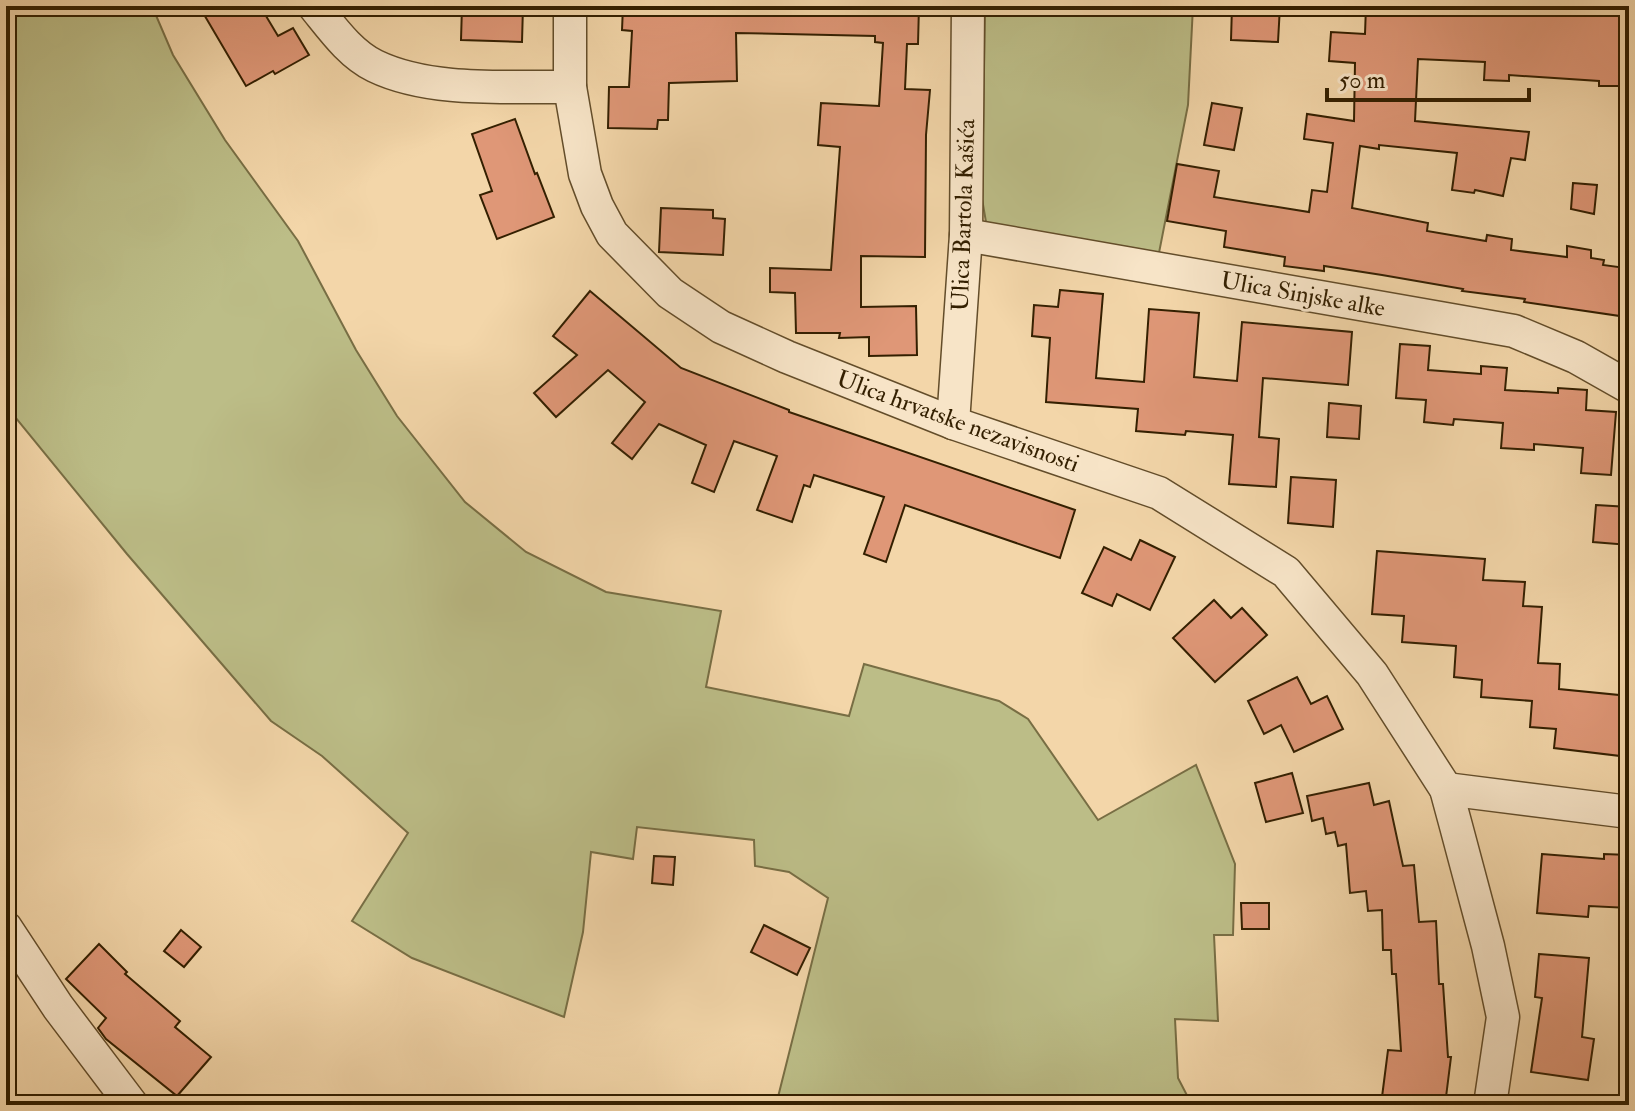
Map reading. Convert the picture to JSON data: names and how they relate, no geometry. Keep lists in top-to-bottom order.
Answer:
{
  "streets": {
    "street": ["Ulica Bartola Kašića", "Ulica Sinjske alke", "Ulica hrvatske nezavisnosti"]
  },
  "crossings": [
    ["Ulica Bartola Kašića", "Ulica Sinjske alke"],
    ["Ulica Bartola Kašića", "Ulica hrvatske nezavisnosti"]
  ],
  "scale_bar": "50 m"
}
